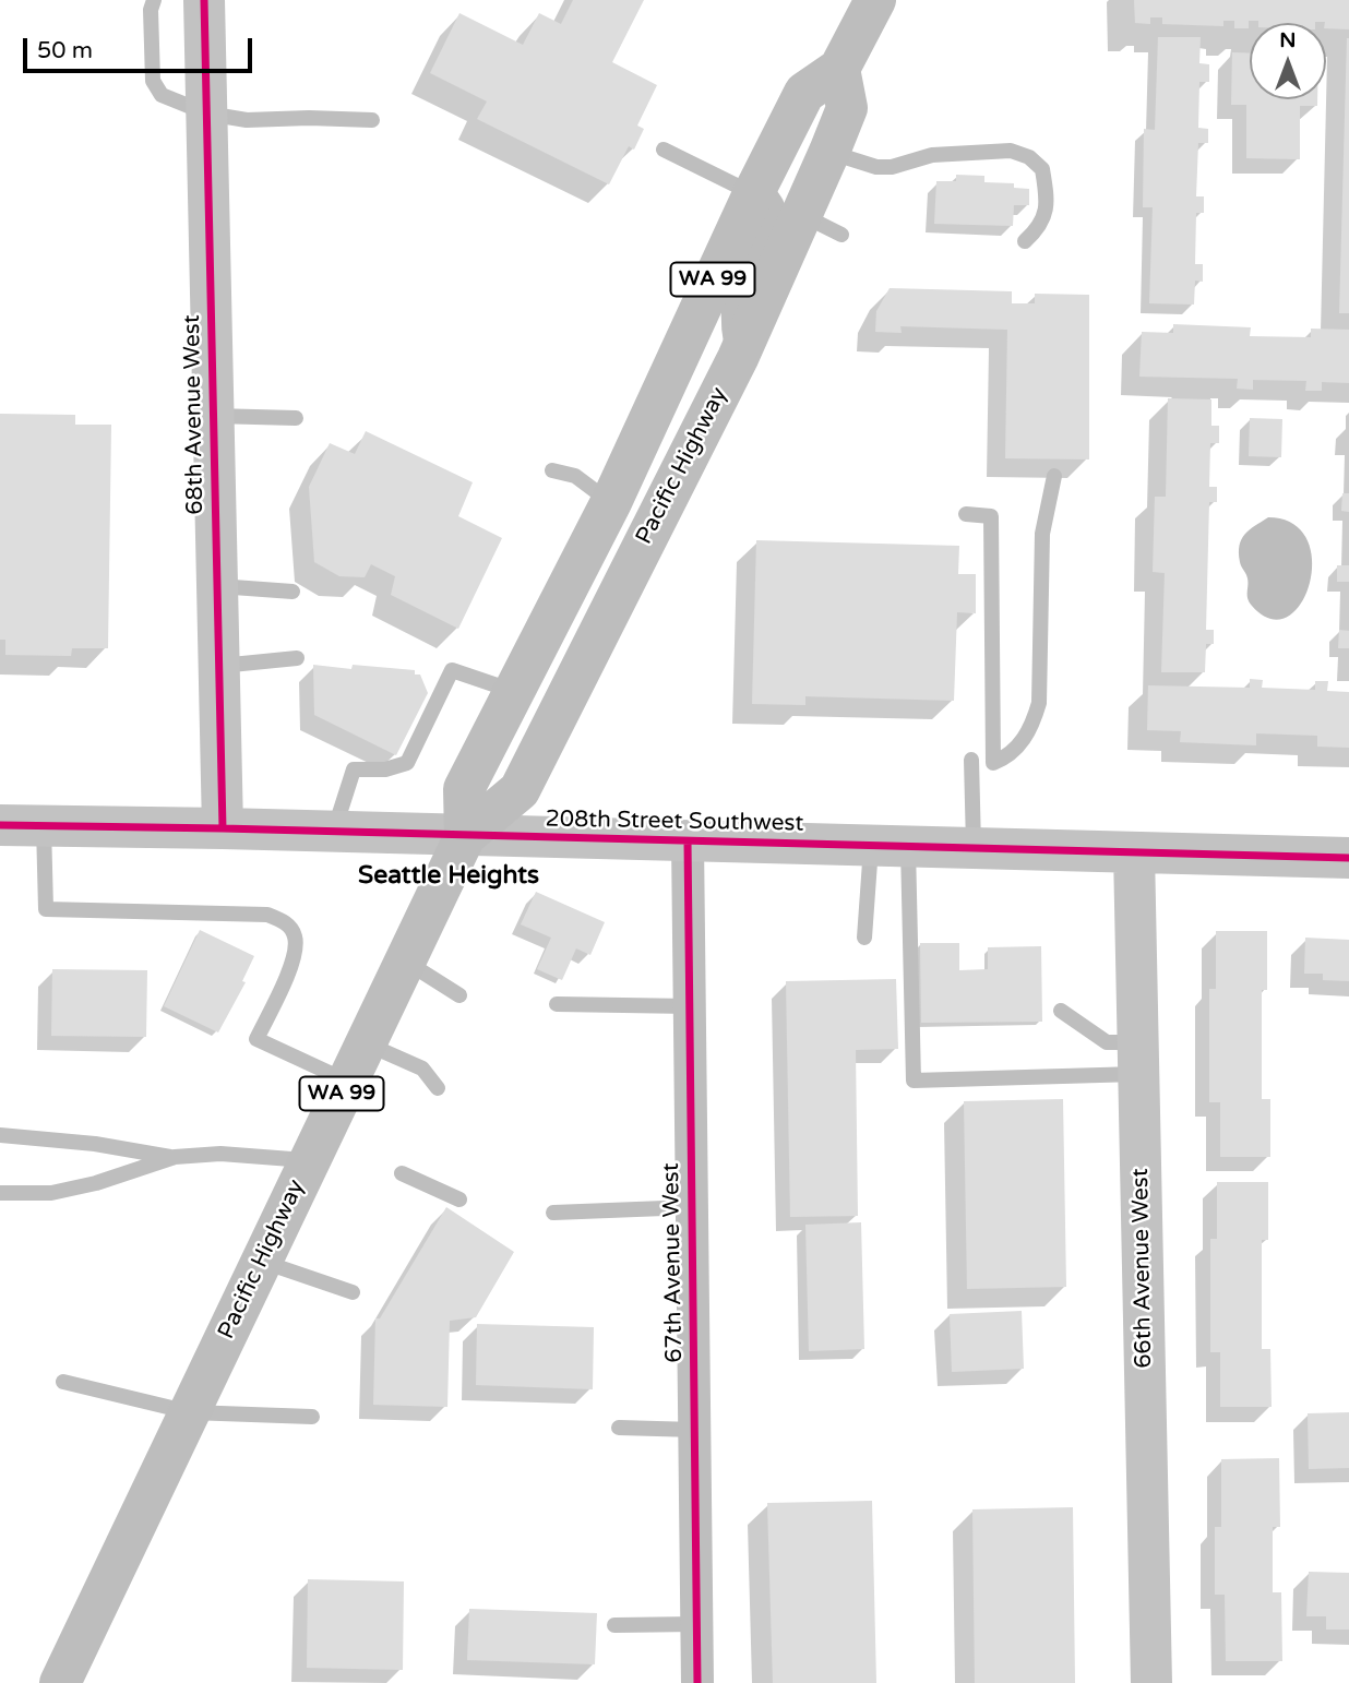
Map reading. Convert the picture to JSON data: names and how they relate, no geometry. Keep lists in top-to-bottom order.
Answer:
{
  "streets": {
    "main road": ["WA 99", "Pacific Highway"],
    "street": [
      "68th Avenue West",
      "208th Street Southwest",
      "67th Avenue West",
      "66th Avenue West"
    ]
  },
  "crossings": [
    ["68th Avenue West", "208th Street Southwest"],
    ["Pacific Highway", "208th Street Southwest"],
    ["208th Street Southwest", "67th Avenue West"],
    ["208th Street Southwest", "66th Avenue West"]
  ],
  "districts": ["Seattle Heights"],
  "scale_bar": "50 m",
  "north": "top"
}
